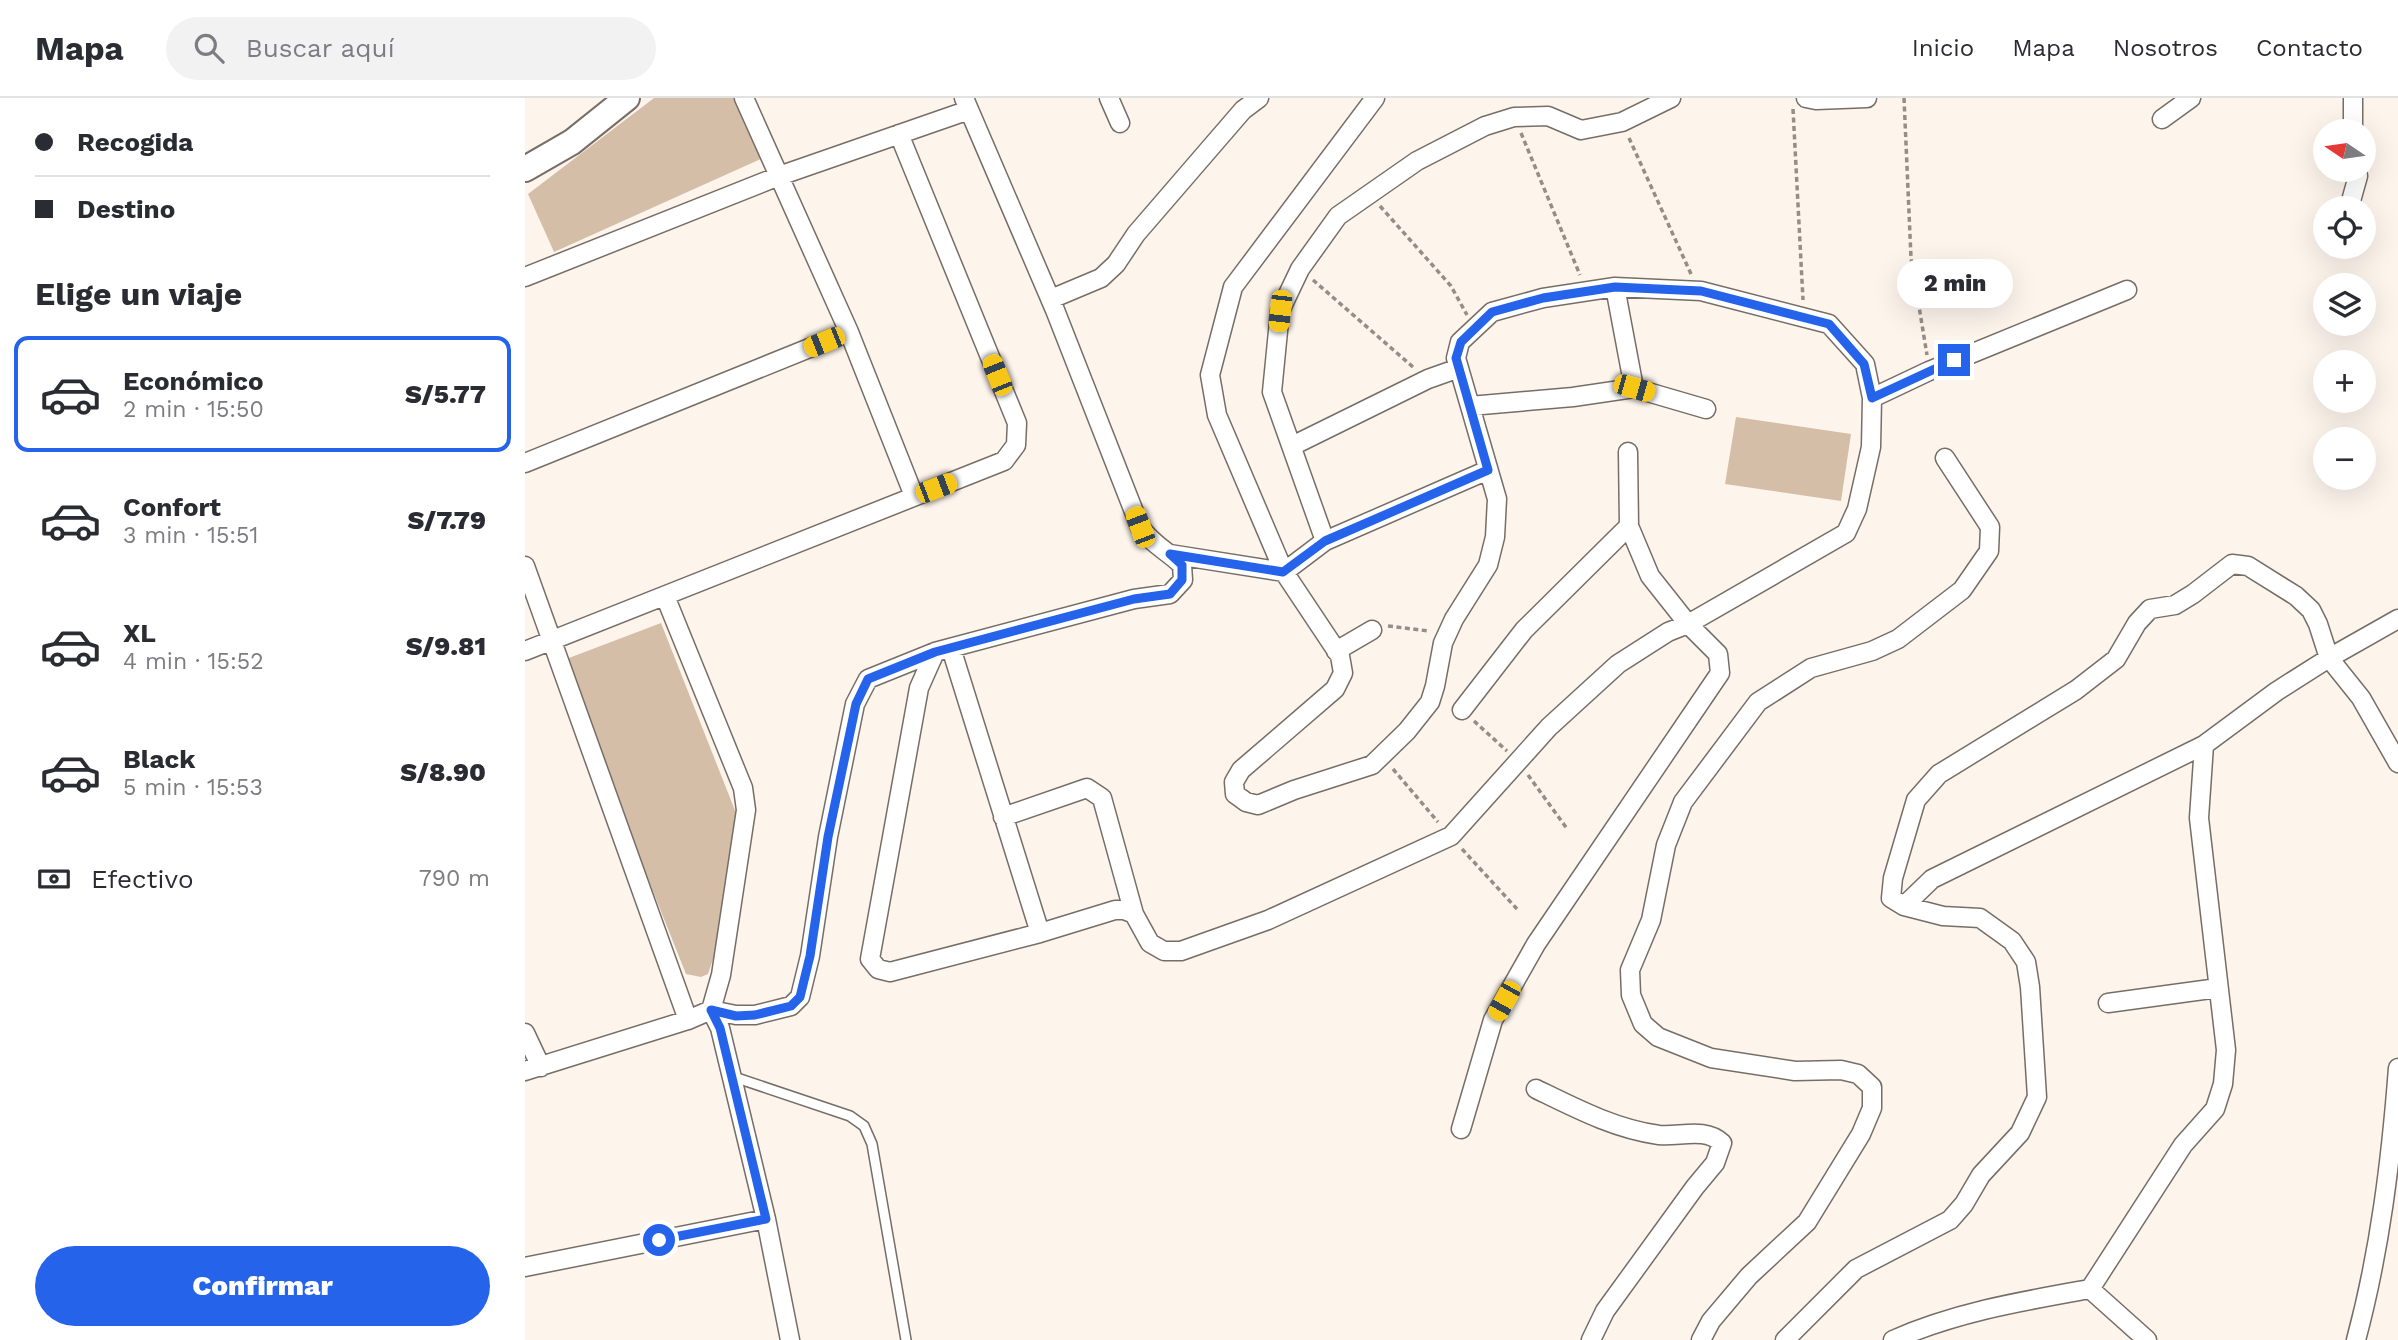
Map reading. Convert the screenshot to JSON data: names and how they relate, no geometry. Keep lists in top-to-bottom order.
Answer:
{
  "north": "left",
  "page": {
    "header": "Mapa",
    "search": "Buscar aquí",
    "nav": [
      "Inicio",
      "Mapa",
      "Nosotros",
      "Contacto"
    ],
    "banner": ["Recogida", "Destino"],
    "map_buttons": ["+", "−"],
    "heading": "Elige un viaje",
    "bubble": "2 min",
    "list": [
      {
        "name": "Económico",
        "note": "2 min · 15:50",
        "value": "S/5.77"
      },
      {
        "name": "Confort",
        "note": "3 min · 15:51",
        "value": "S/7.79"
      },
      {
        "name": "XL",
        "note": "4 min · 15:52",
        "value": "S/9.81"
      },
      {
        "name": "Black",
        "note": "5 min · 15:53",
        "value": "S/8.90"
      }
    ],
    "pay": ["Efectivo", "790 m"],
    "buttons": "Confirmar"
  }
}
